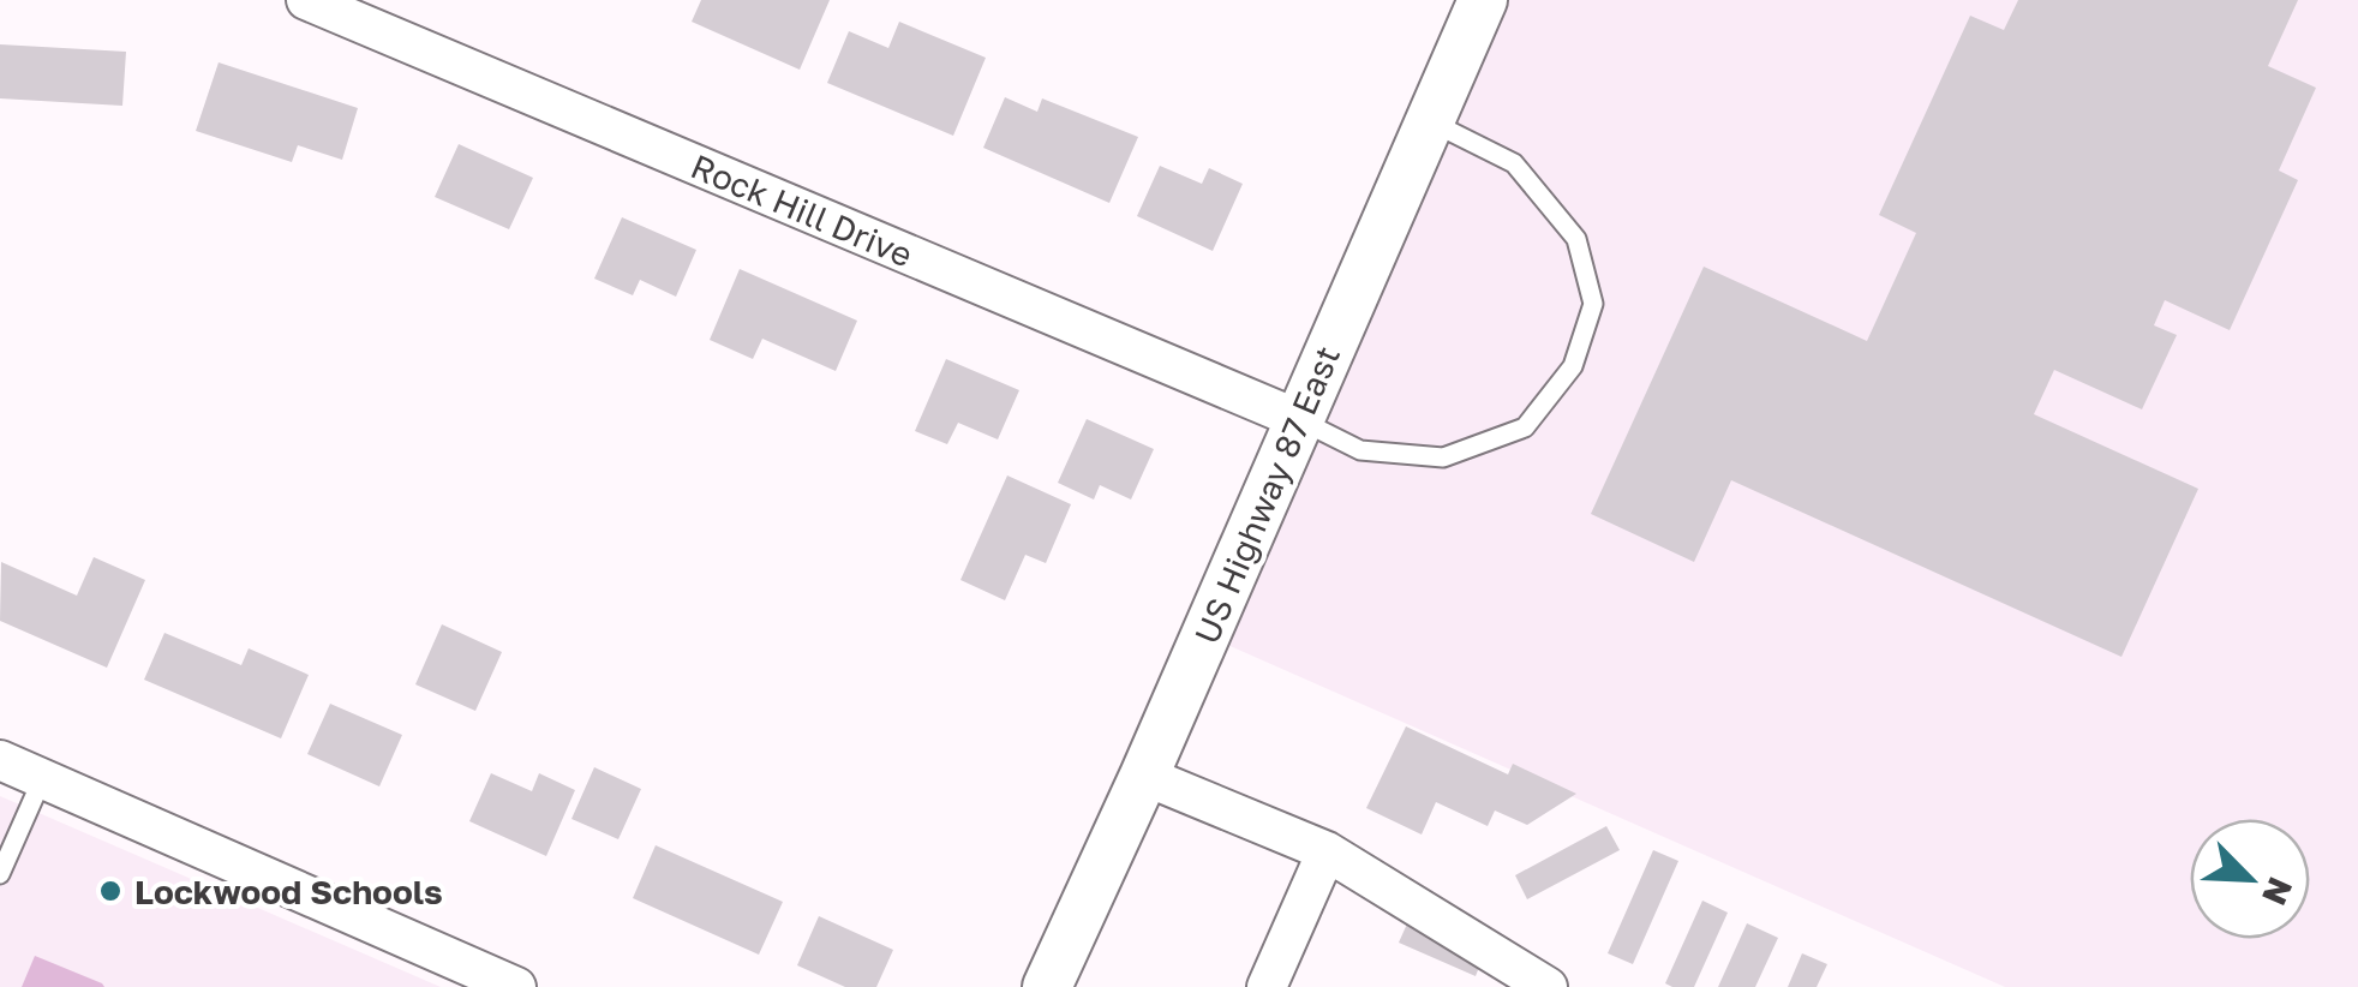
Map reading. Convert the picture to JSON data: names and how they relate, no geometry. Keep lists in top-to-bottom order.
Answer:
{
  "streets": {
    "street": ["Rock Hill Drive", "US Highway 87 East"]
  },
  "crossings": [
    ["Rock Hill Drive", "US Highway 87 East"]
  ],
  "places": ["Lockwood Schools"],
  "north": "bottom right"
}
